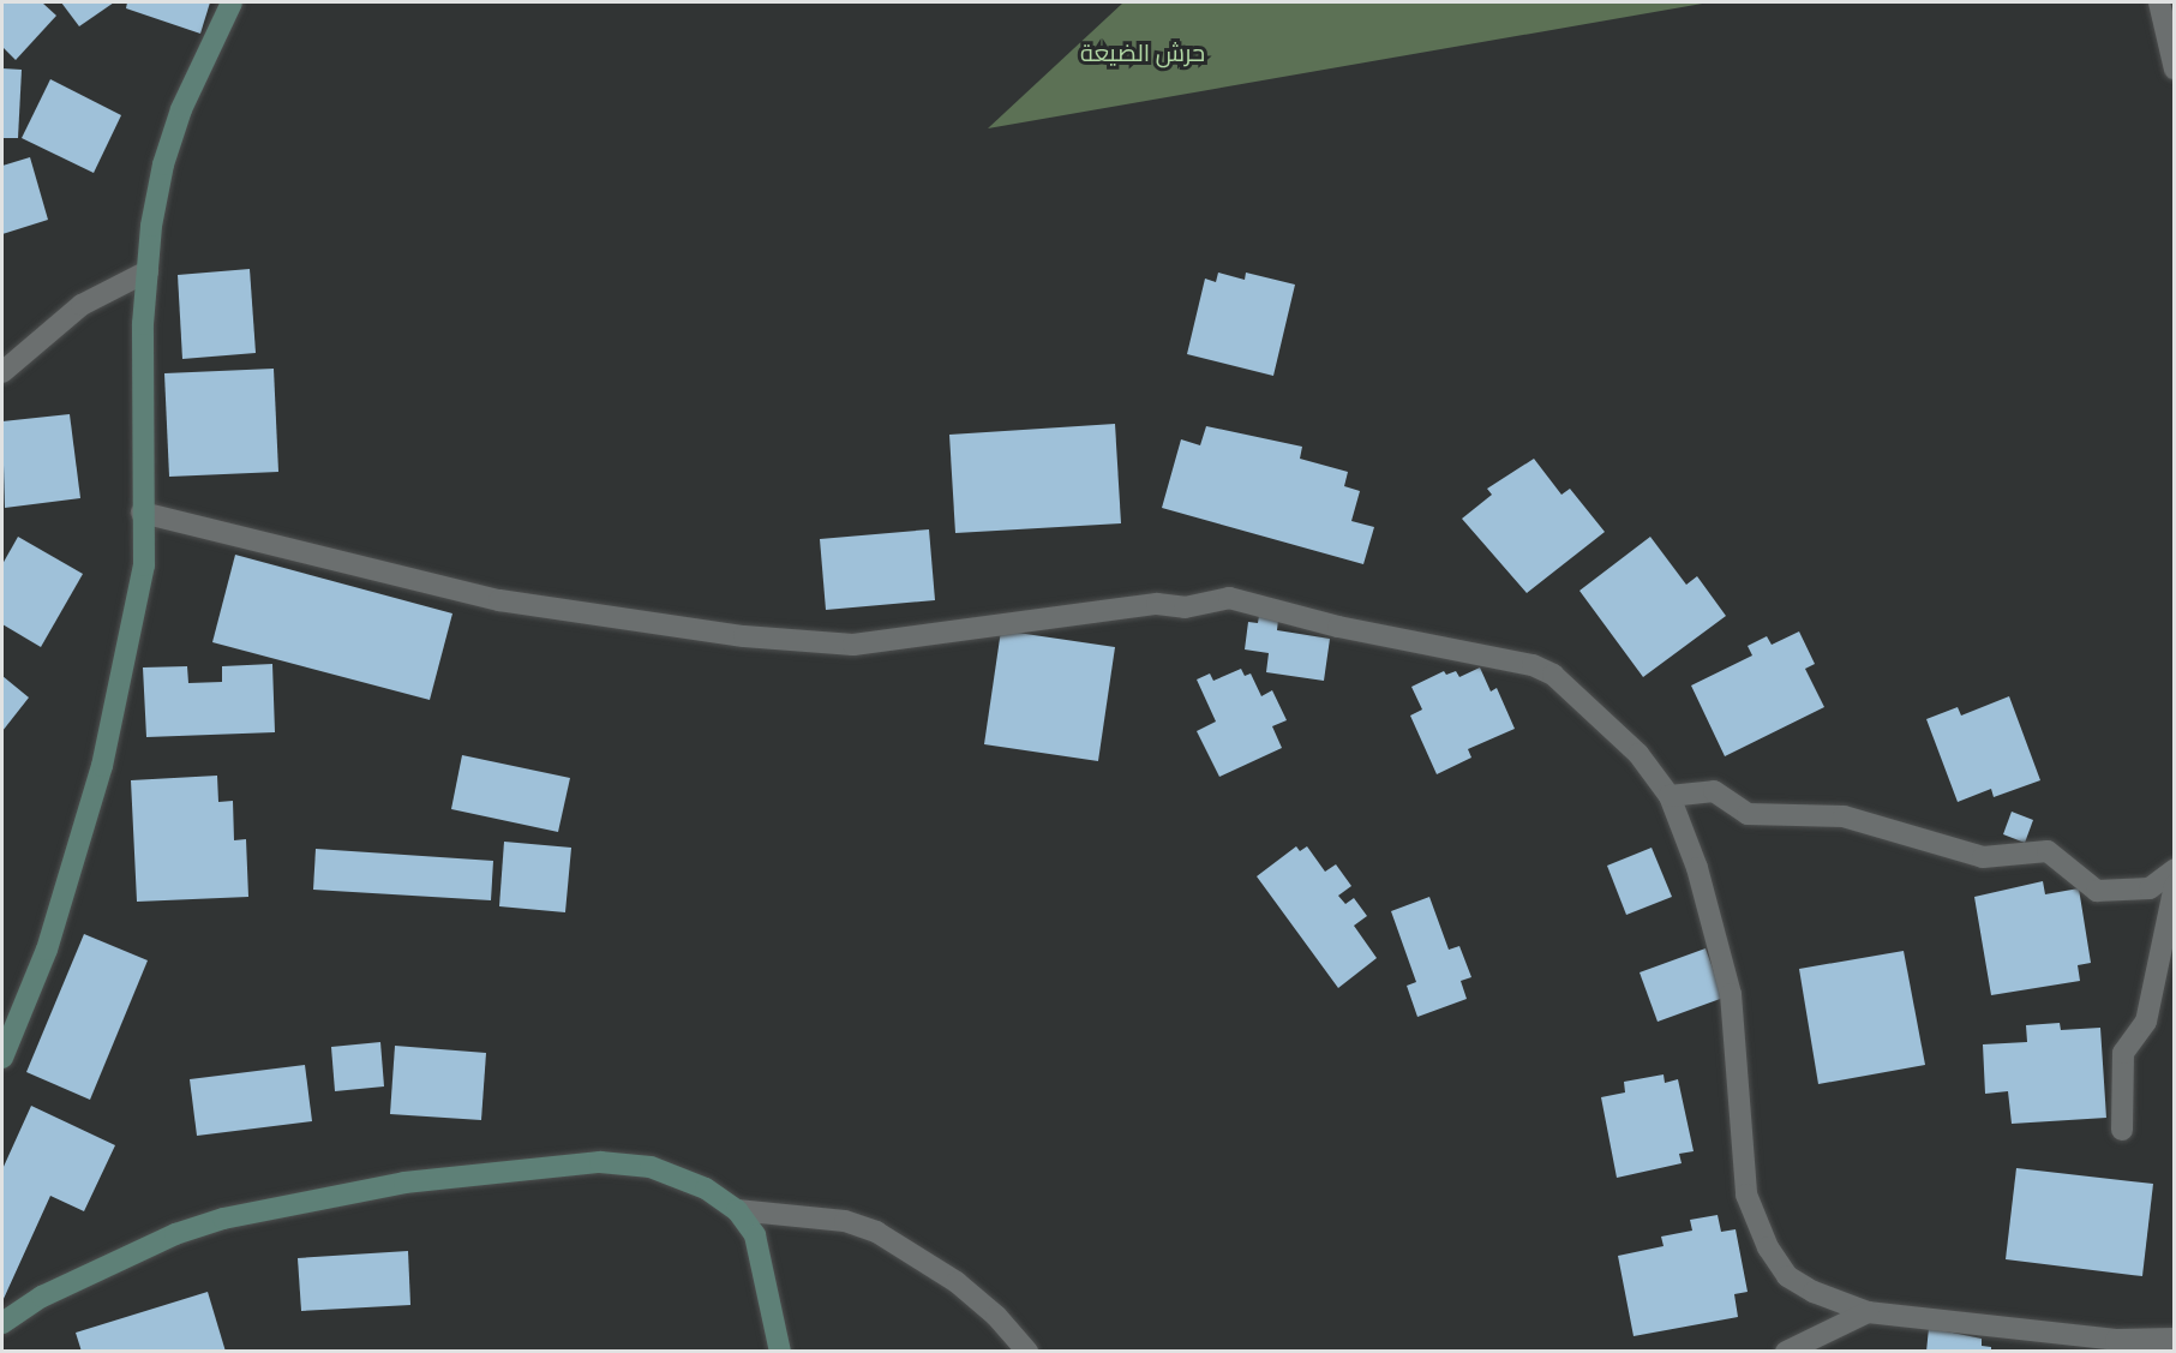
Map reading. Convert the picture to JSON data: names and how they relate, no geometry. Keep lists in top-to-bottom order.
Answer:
{
  "parks": ["حرش الضيعة"]
}
